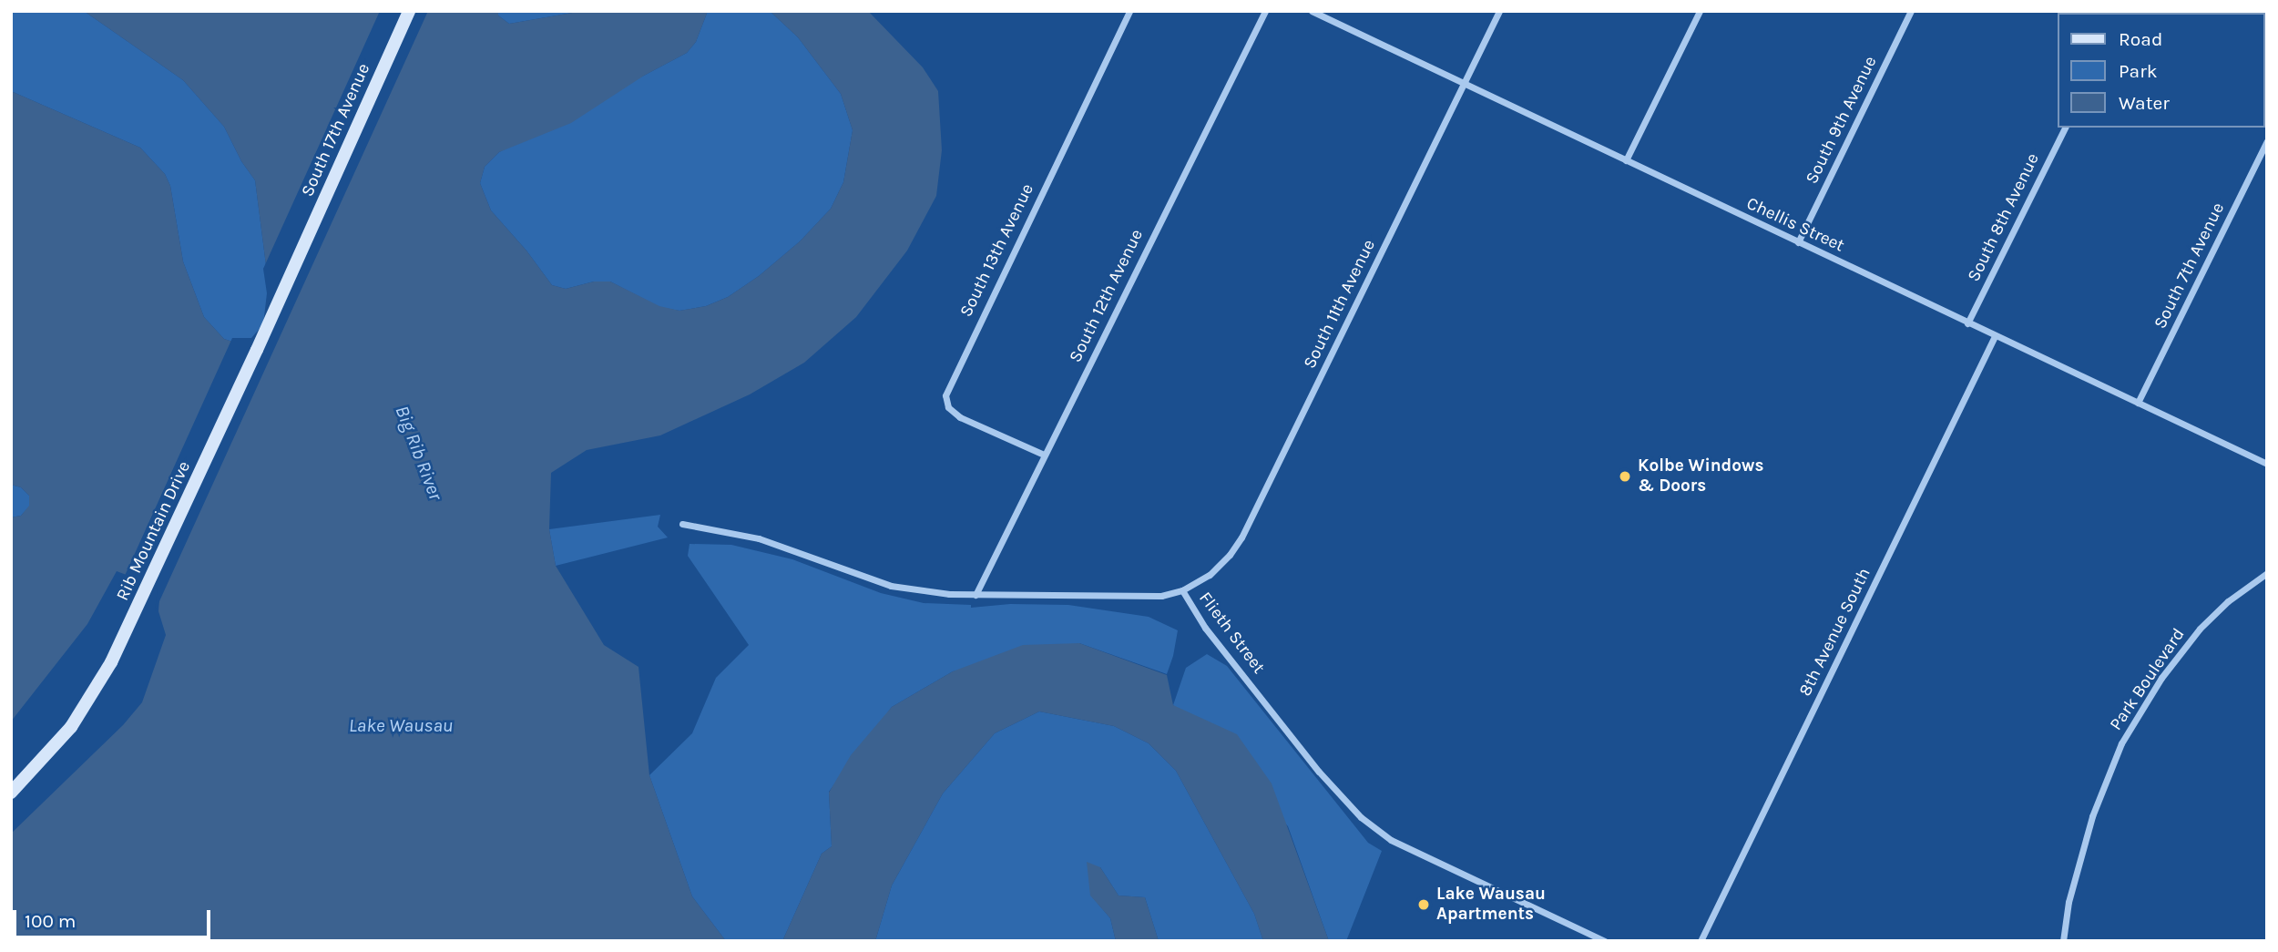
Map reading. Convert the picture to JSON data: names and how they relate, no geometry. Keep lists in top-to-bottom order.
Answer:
{
  "streets": {
    "main road": ["South 17th Avenue", "Rib Mountain Drive"],
    "street": [
      "South 9th Avenue",
      "South 8th Avenue",
      "Chellis Street",
      "South 13th Avenue",
      "South 7th Avenue",
      "South 12th Avenue",
      "South 11th Avenue",
      "8th Avenue South",
      "Flieth Street",
      "Park Boulevard"
    ]
  },
  "crossings": [
    ["South 9th Avenue", "Chellis Street"],
    ["South 17th Avenue", "Rib Mountain Drive"],
    ["South 8th Avenue", "Chellis Street"],
    ["Chellis Street", "South 7th Avenue"],
    ["Chellis Street", "South 11th Avenue"],
    ["Chellis Street", "8th Avenue South"],
    ["South 13th Avenue", "South 12th Avenue"],
    ["South 12th Avenue", "Flieth Street"],
    ["South 11th Avenue", "Flieth Street"]
  ],
  "water": ["Big Rib River", "Lake Wausau"],
  "places": ["Kolbe Windows & Doors", "Lake Wausau Apartments"],
  "legend": ["Road", "Park", "Water"],
  "scale_bar": "100 m"
}
